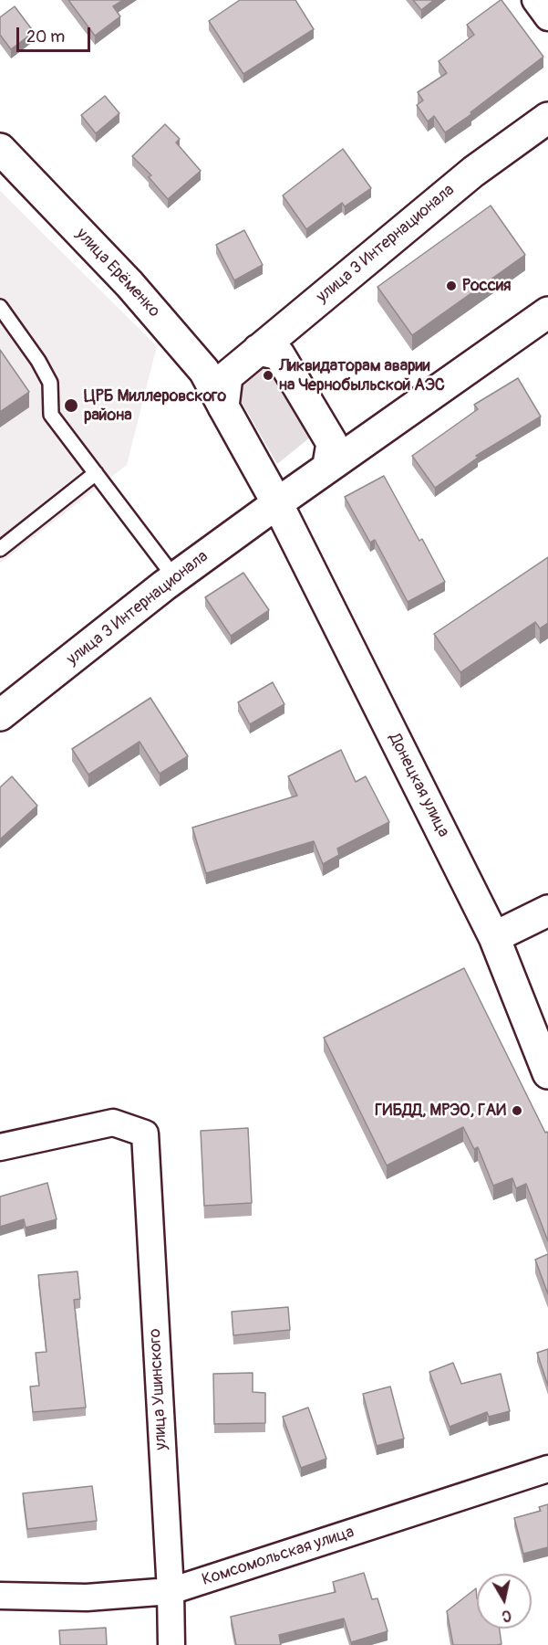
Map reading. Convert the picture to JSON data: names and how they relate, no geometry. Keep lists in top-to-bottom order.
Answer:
{
  "streets": {
    "main road": ["улица 3 Интернационала", "улица Ерёменко", "Донецкая улица"],
    "street": ["улица Ушинского", "Комсомольская улица"]
  },
  "crossings": [
    ["улица 3 Интернационала", "улица Ерёменко"],
    ["улица 3 Интернационала", "Донецкая улица"],
    ["улица Ушинского", "Комсомольская улица"]
  ],
  "places": [
    "Россия",
    "Ликвидаторам аварии на Чернобыльской АЭС",
    "ЦРБ Миллеровского района",
    "ГИБДД, МРЭО, ГАИ"
  ],
  "scale_bar": "20 m",
  "north": "bottom"
}
